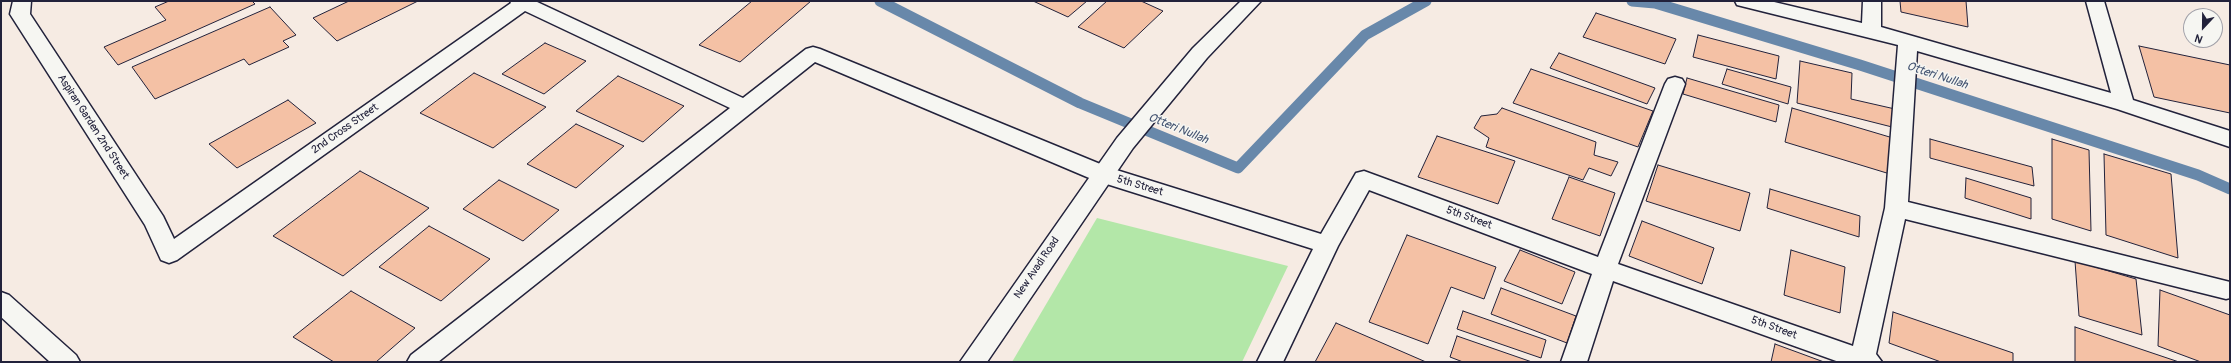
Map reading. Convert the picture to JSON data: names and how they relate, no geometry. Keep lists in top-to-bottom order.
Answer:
{
  "streets": {
    "street": [
      "Aspiran Garden 2nd Street",
      "2nd Cross Street",
      "5th Street",
      "New Avadi Road"
    ]
  },
  "crossings": [
    ["Aspiran Garden 2nd Street", "2nd Cross Street"],
    ["5th Street", "New Avadi Road"]
  ],
  "water": ["Otteri Nullah"],
  "north": "bottom"
}
